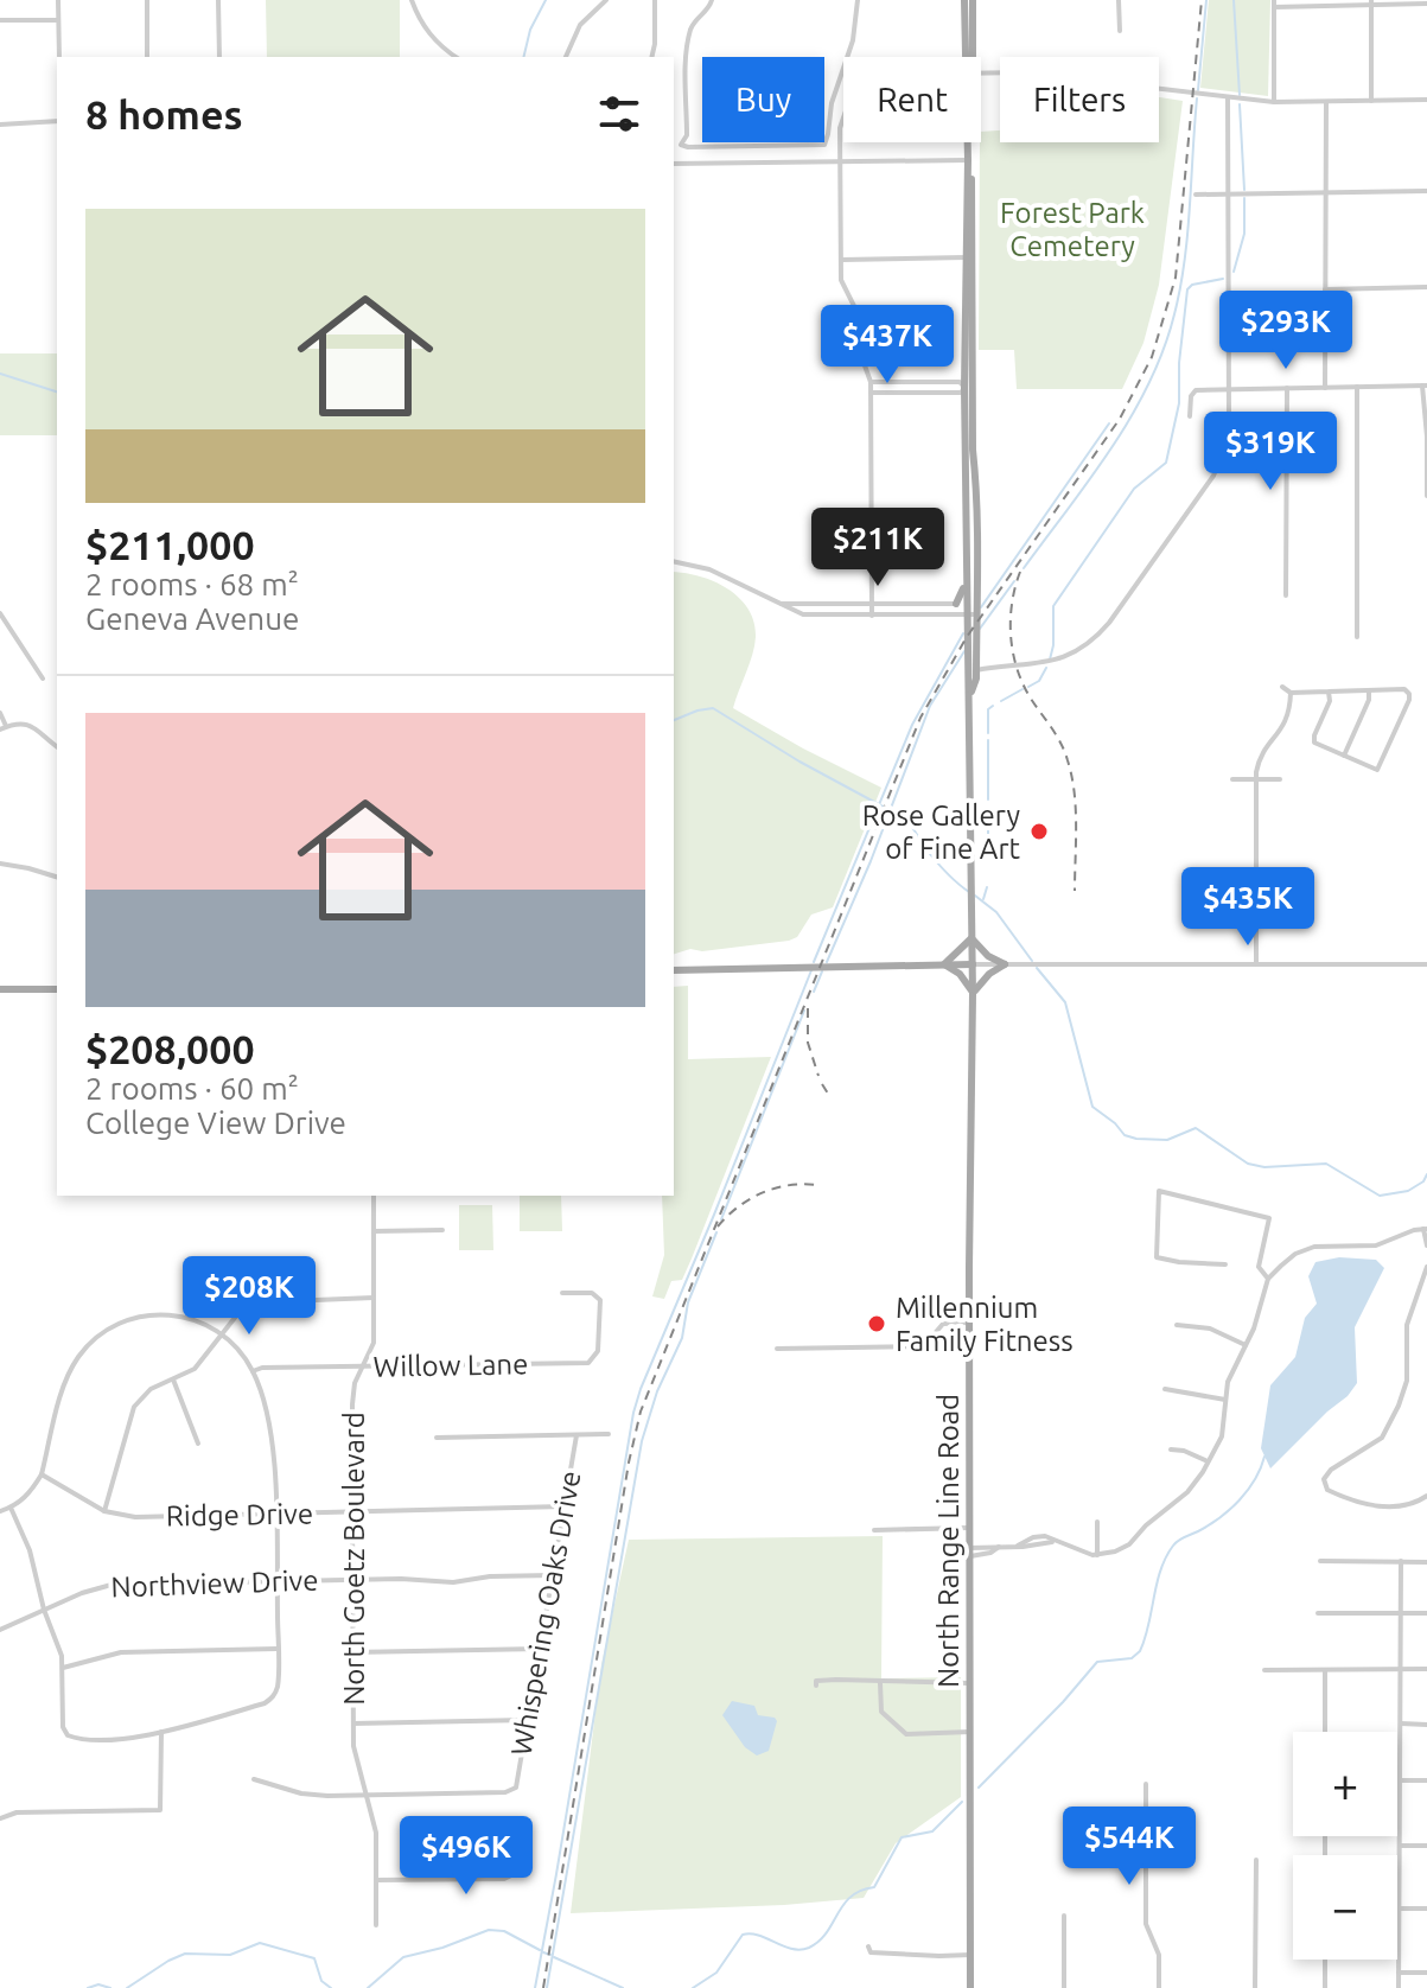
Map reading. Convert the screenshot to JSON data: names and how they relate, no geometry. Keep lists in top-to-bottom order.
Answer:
{
  "streets": {
    "main road": ["North Range Line Road"],
    "street": [
      "Willow Lane",
      "Ridge Drive",
      "North Goetz Boulevard",
      "Northview Drive",
      "Whispering Oaks Drive"
    ]
  },
  "crossings": [
    ["Willow Lane", "North Goetz Boulevard"],
    ["Ridge Drive", "North Goetz Boulevard"],
    ["Ridge Drive", "Whispering Oaks Drive"],
    ["North Goetz Boulevard", "Northview Drive"],
    ["North Goetz Boulevard", "Whispering Oaks Drive"],
    ["Northview Drive", "Whispering Oaks Drive"]
  ],
  "parks": ["Forest Park Cemetery"],
  "places": ["Rose Gallery of Fine Art", "Millennium Family Fitness"],
  "page": {
    "chip": ["Buy", "Rent", "Filters"],
    "heading": "8 homes",
    "list": [
      {
        "name": "$211,000",
        "note": "2 rooms · 68 m² · Geneva Avenue"
      },
      {
        "name": "$208,000",
        "note": "2 rooms · 60 m² · College View Drive"
      }
    ],
    "price": [
      "$293K",
      "$437K",
      "$319K",
      "$211K",
      "$435K",
      "$208K",
      "$544K",
      "$496K"
    ],
    "map_buttons": ["+", "−"]
  }
}
